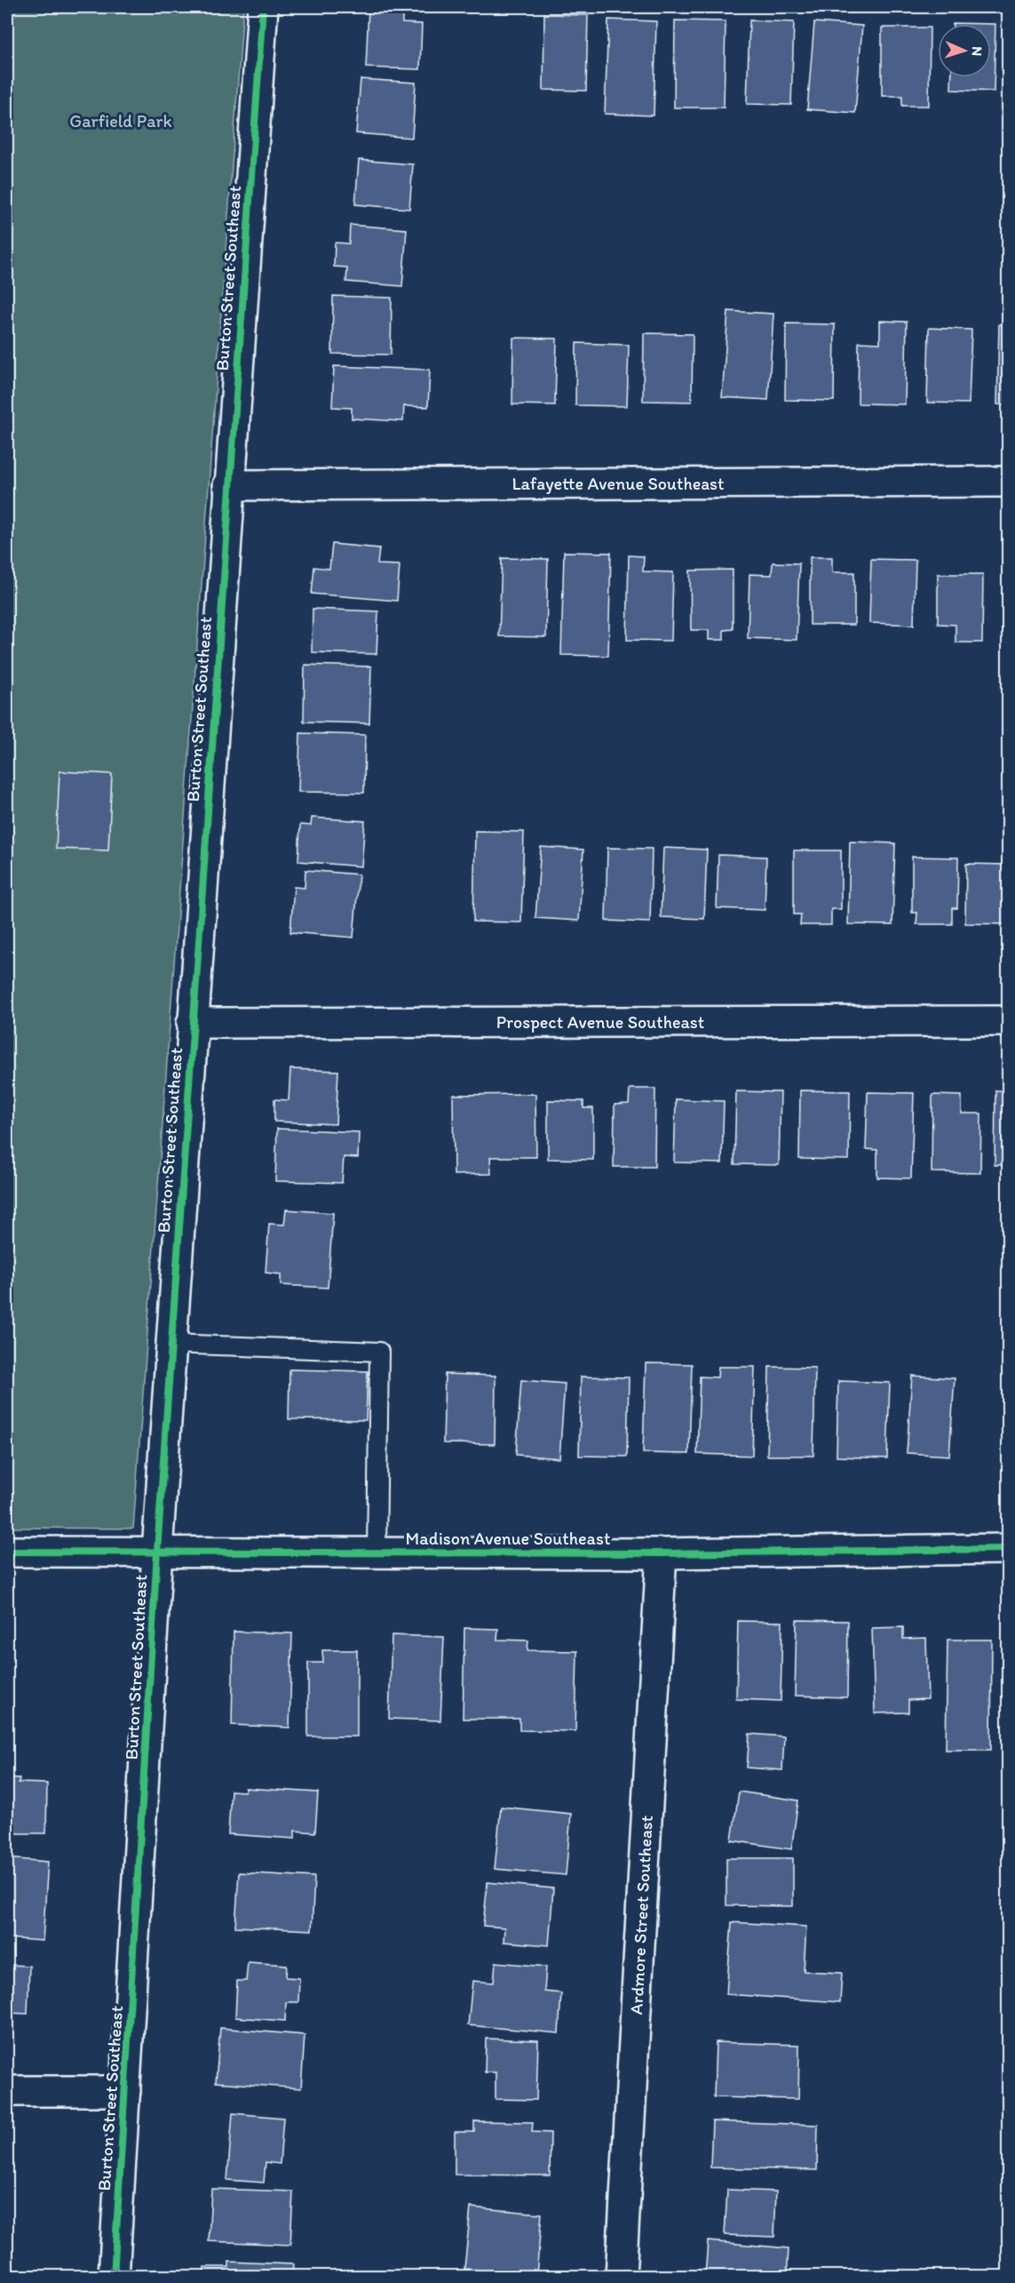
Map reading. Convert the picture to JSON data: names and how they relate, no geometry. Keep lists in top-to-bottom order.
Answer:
{
  "streets": {
    "street": [
      "Burton Street Southeast",
      "Lafayette Avenue Southeast",
      "Prospect Avenue Southeast",
      "Madison Avenue Southeast",
      "Ardmore Street Southeast"
    ]
  },
  "crossings": [
    ["Burton Street Southeast", "Lafayette Avenue Southeast"],
    ["Burton Street Southeast", "Prospect Avenue Southeast"],
    ["Burton Street Southeast", "Madison Avenue Southeast"],
    ["Madison Avenue Southeast", "Ardmore Street Southeast"]
  ],
  "parks": ["Garfield Park"],
  "north": "right"
}
